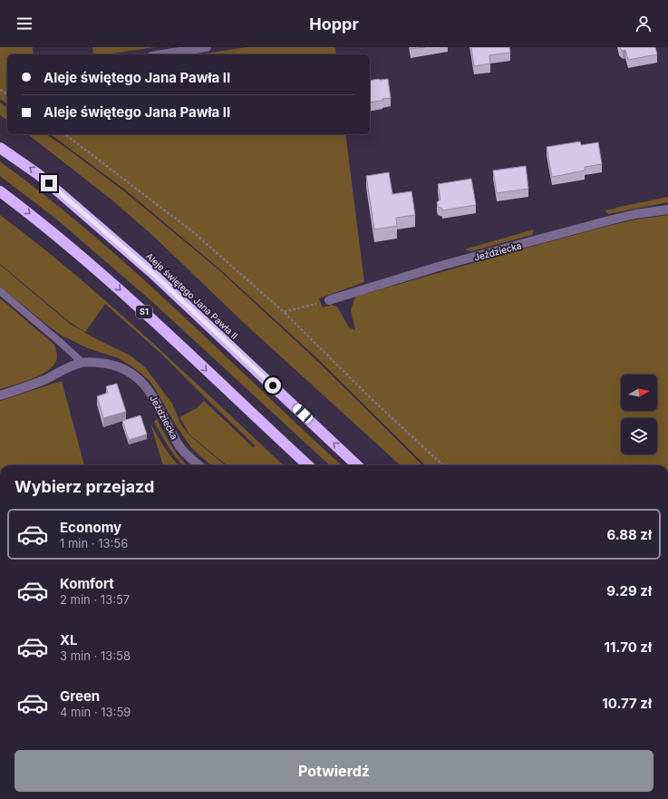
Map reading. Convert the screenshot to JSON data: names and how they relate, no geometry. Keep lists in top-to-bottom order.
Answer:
{
  "streets": {
    "highway": ["Aleje świętego Jana Pawła II", "S1"],
    "street": ["Jeździecka"]
  },
  "north": "right",
  "page": {
    "header": "Hoppr",
    "banner": ["Aleje świętego Jana Pawła II", "Aleje świętego Jana Pawła II"],
    "heading": "Wybierz przejazd",
    "list": [
      {
        "name": "Economy",
        "note": "1 min · 13:56",
        "value": "6.88 zł"
      },
      {
        "name": "Komfort",
        "note": "2 min · 13:57",
        "value": "9.29 zł"
      },
      {
        "name": "XL",
        "note": "3 min · 13:58",
        "value": "11.70 zł"
      },
      {
        "name": "Green",
        "note": "4 min · 13:59",
        "value": "10.77 zł"
      }
    ],
    "buttons": "Potwierdź"
  }
}
